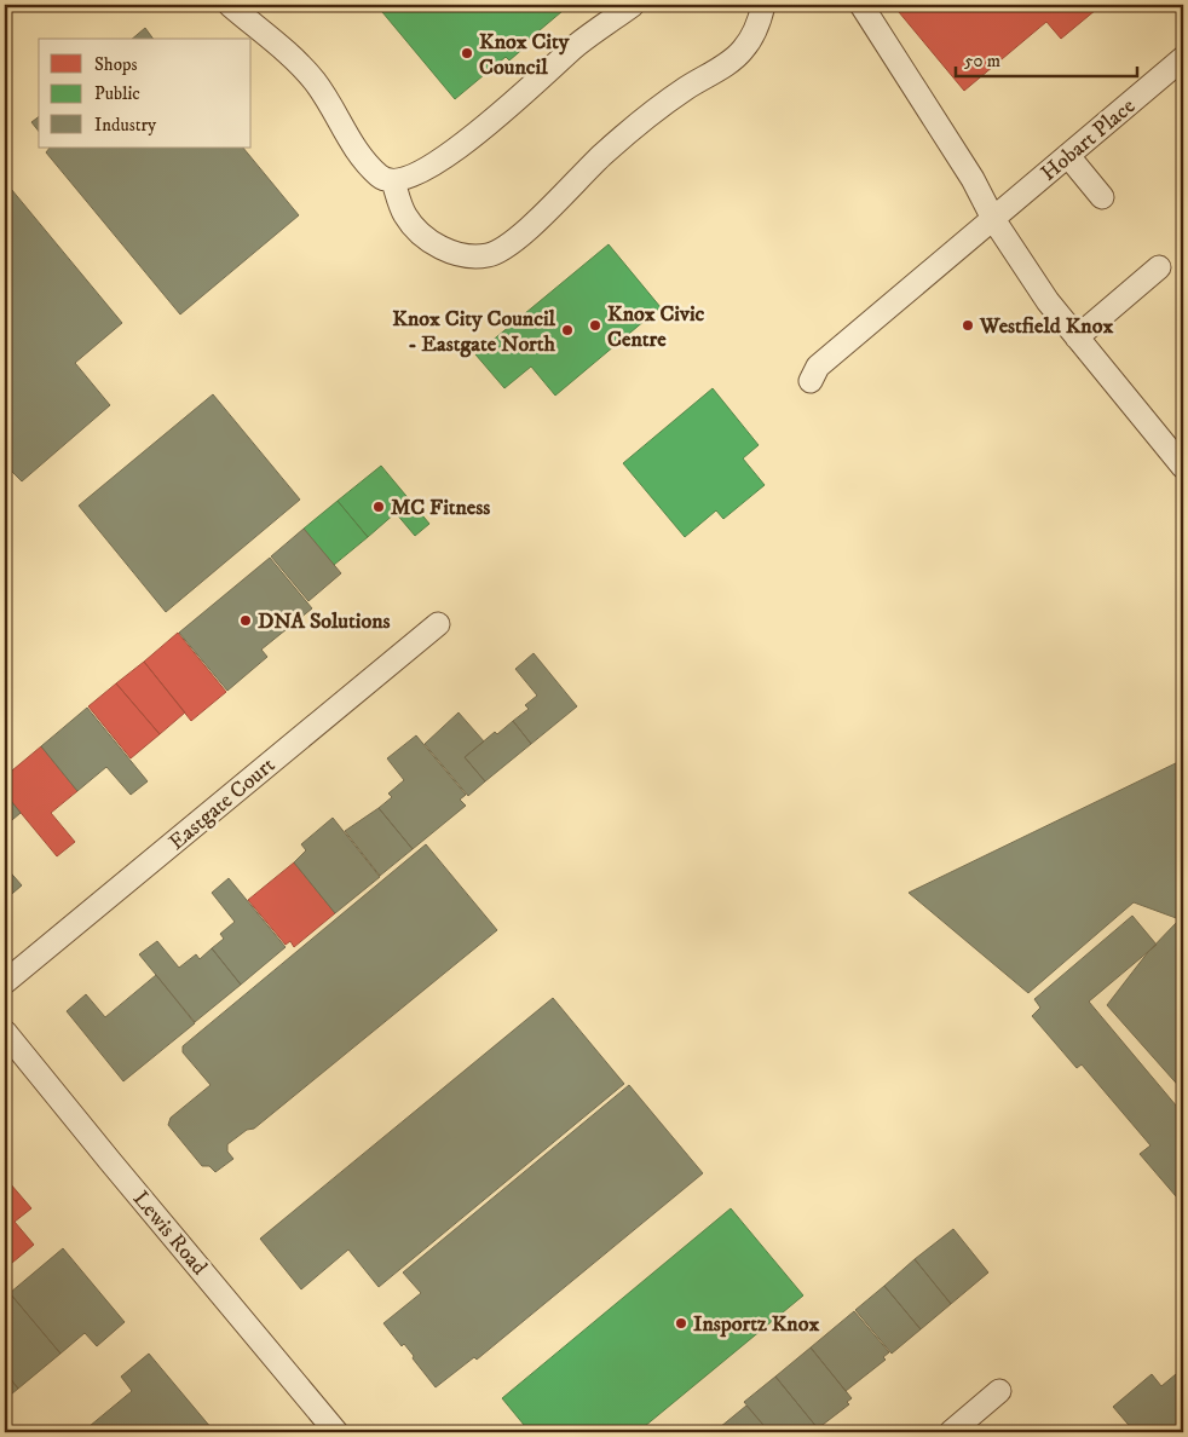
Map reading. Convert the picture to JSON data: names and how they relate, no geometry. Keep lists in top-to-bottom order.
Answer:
{
  "streets": {
    "street": ["Hobart Place", "Eastgate Court", "Lewis Road"]
  },
  "places": [
    "Knox City Council",
    "Knox Civic Centre",
    "Westfield Knox",
    "Knox City Council - Eastgate North",
    "MC Fitness",
    "DNA Solutions",
    "Insportz Knox"
  ],
  "legend": ["Shops", "Public", "Industry"],
  "scale_bar": "50 m"
}
